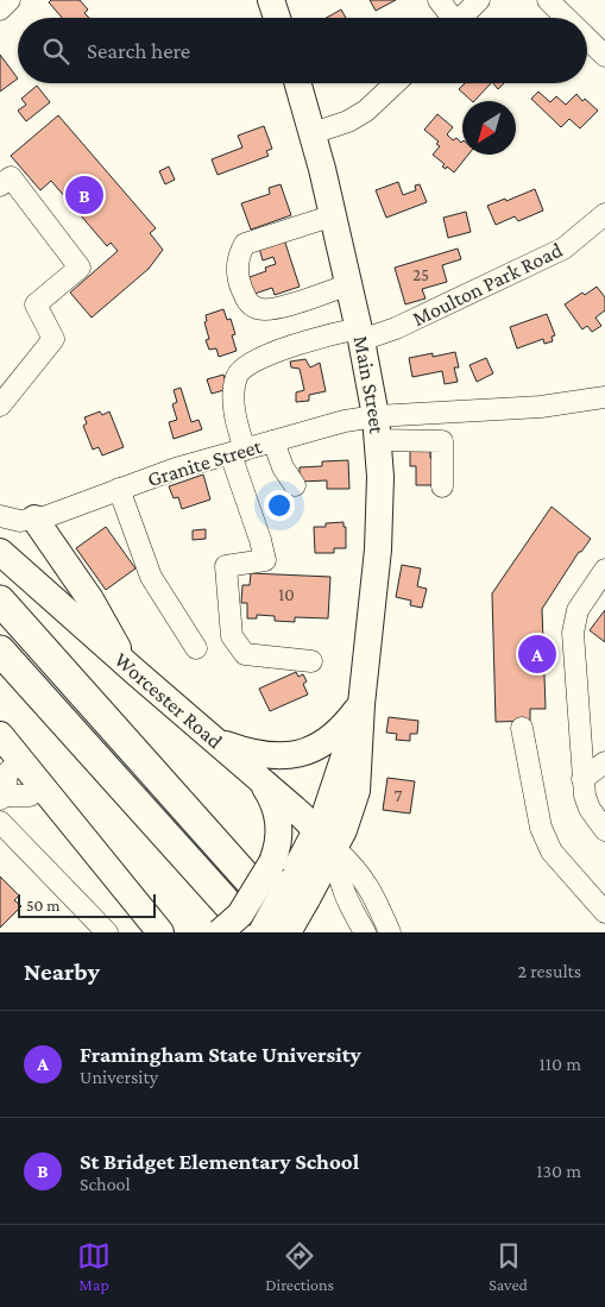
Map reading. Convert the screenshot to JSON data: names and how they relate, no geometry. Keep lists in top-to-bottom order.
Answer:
{
  "streets": {
    "main road": ["Main Street", "Worcester Road"],
    "street": ["Moulton Park Road", "Granite Street"]
  },
  "crossings": [
    ["Moulton Park Road", "Main Street"],
    ["Moulton Park Road", "Granite Street"],
    ["Main Street", "Granite Street"],
    ["Main Street", "Worcester Road"]
  ],
  "house_numbers": ["25", "10", "7"],
  "scale_bar": "50 m",
  "north": "bottom left",
  "page": {
    "search": "Search here",
    "pins": ["B", "A"],
    "scale": "50 m",
    "heading": ["Nearby", "2 results"],
    "list": [
      {
        "mark": "A",
        "name": "Framingham State University",
        "note": "University",
        "value": "110 m"
      },
      {
        "mark": "B",
        "name": "St Bridget Elementary School",
        "note": "School",
        "value": "130 m"
      }
    ],
    "nav": ["Map", "Directions", "Saved"]
  }
}
